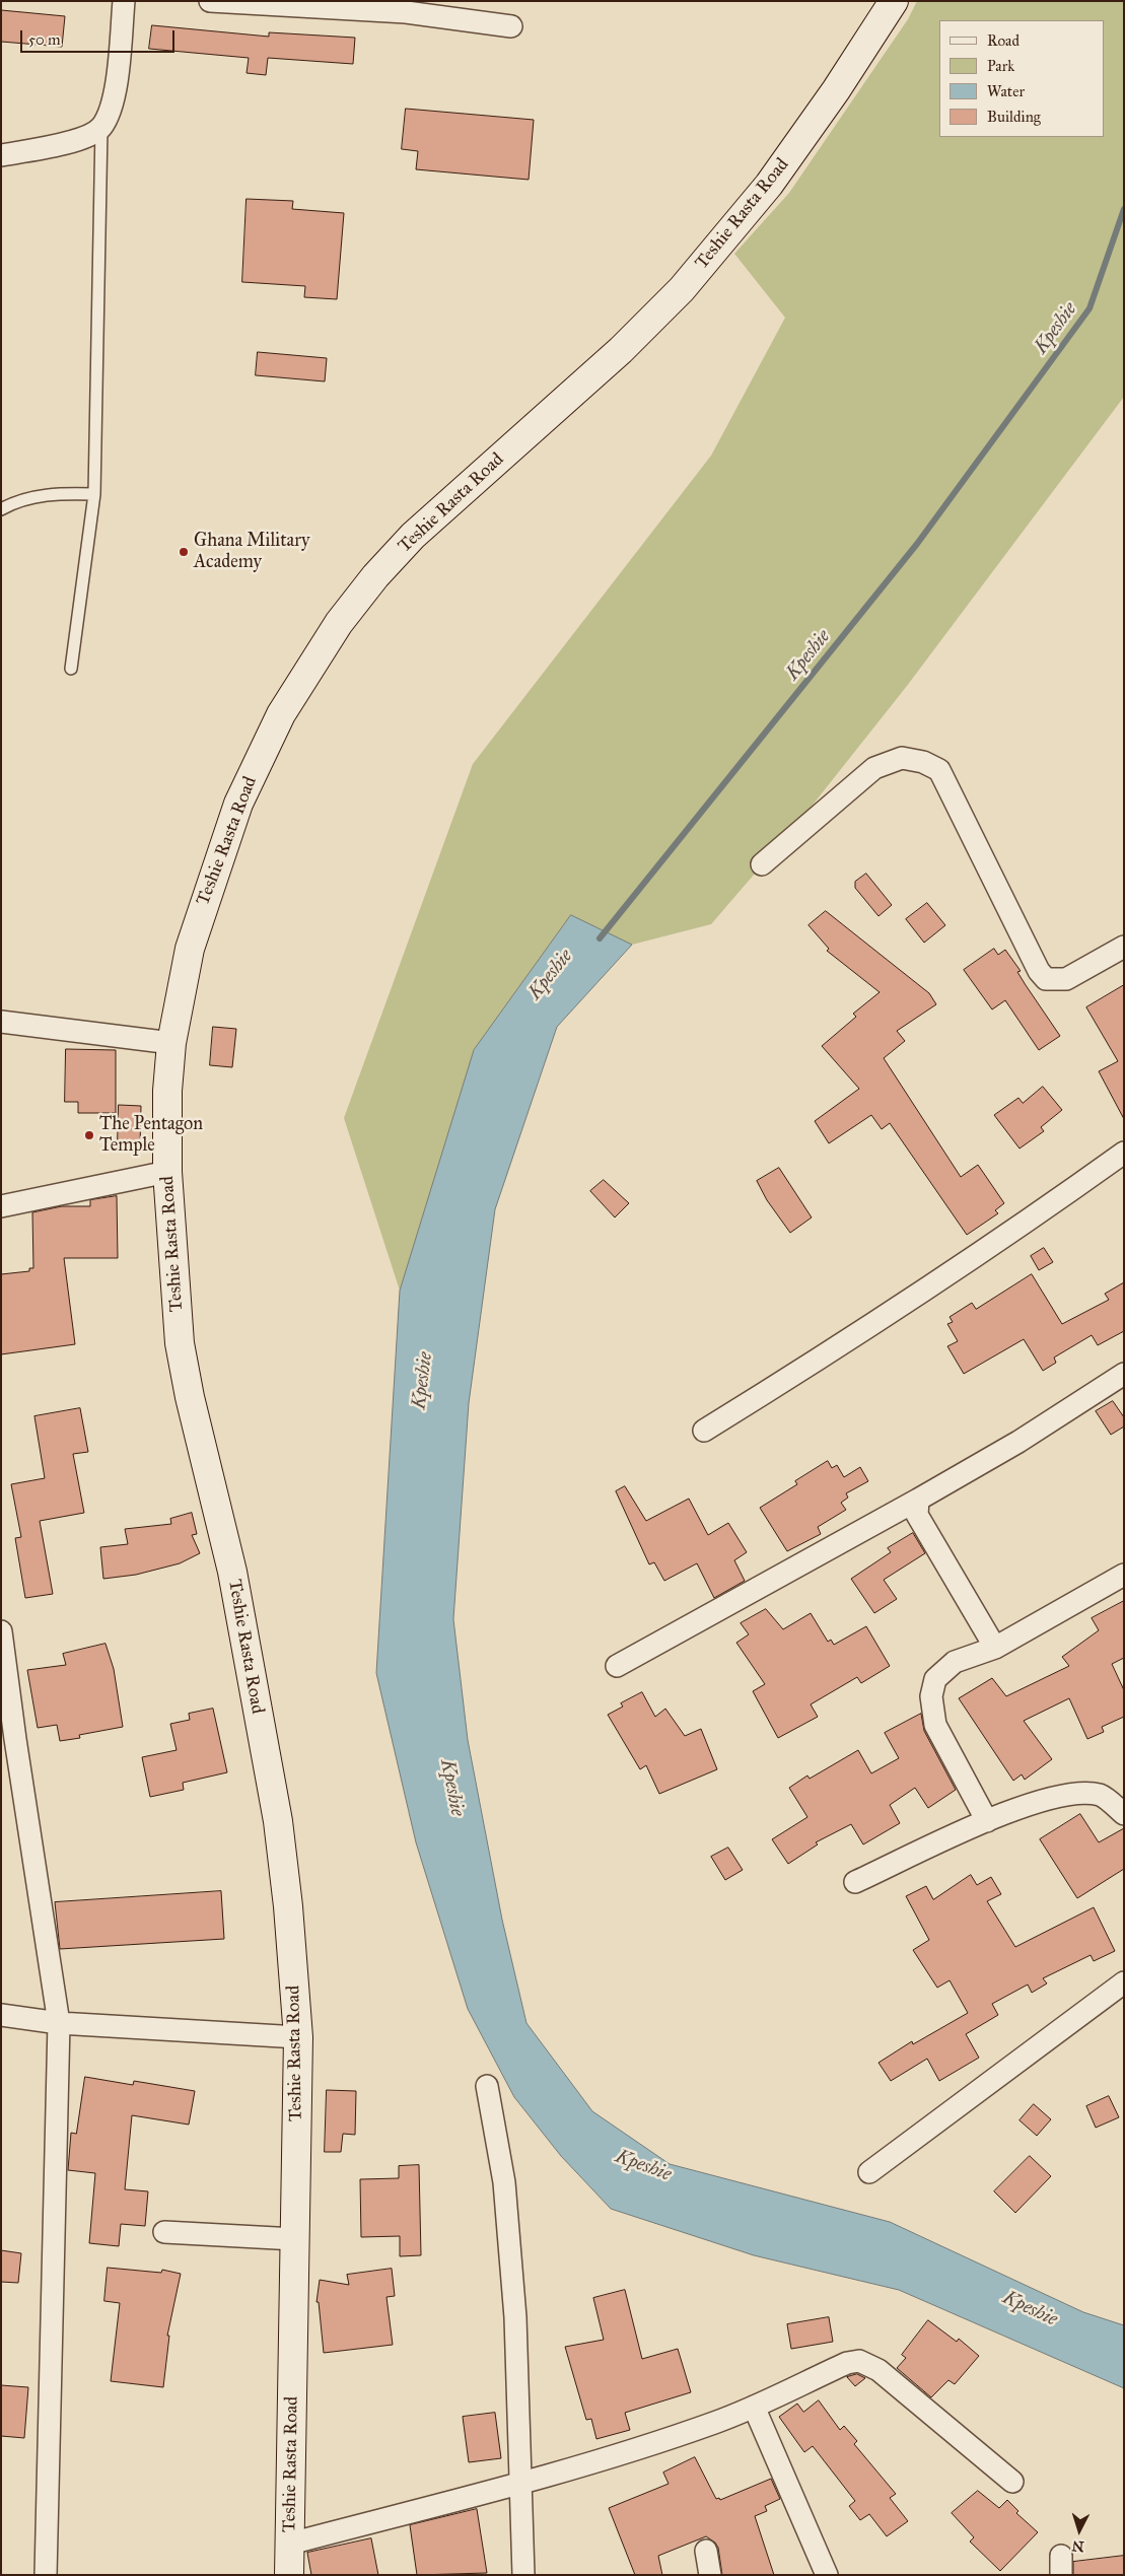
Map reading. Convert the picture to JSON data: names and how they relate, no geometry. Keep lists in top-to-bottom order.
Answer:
{
  "streets": {
    "main road": ["Teshie Rasta Road"]
  },
  "water": ["Kpeshie"],
  "places": ["Ghana Military Academy", "The Pentagon Temple"],
  "legend": [
    "Road",
    "Park",
    "Water",
    "Building"
  ],
  "scale_bar": "50 m",
  "north": "bottom"
}
